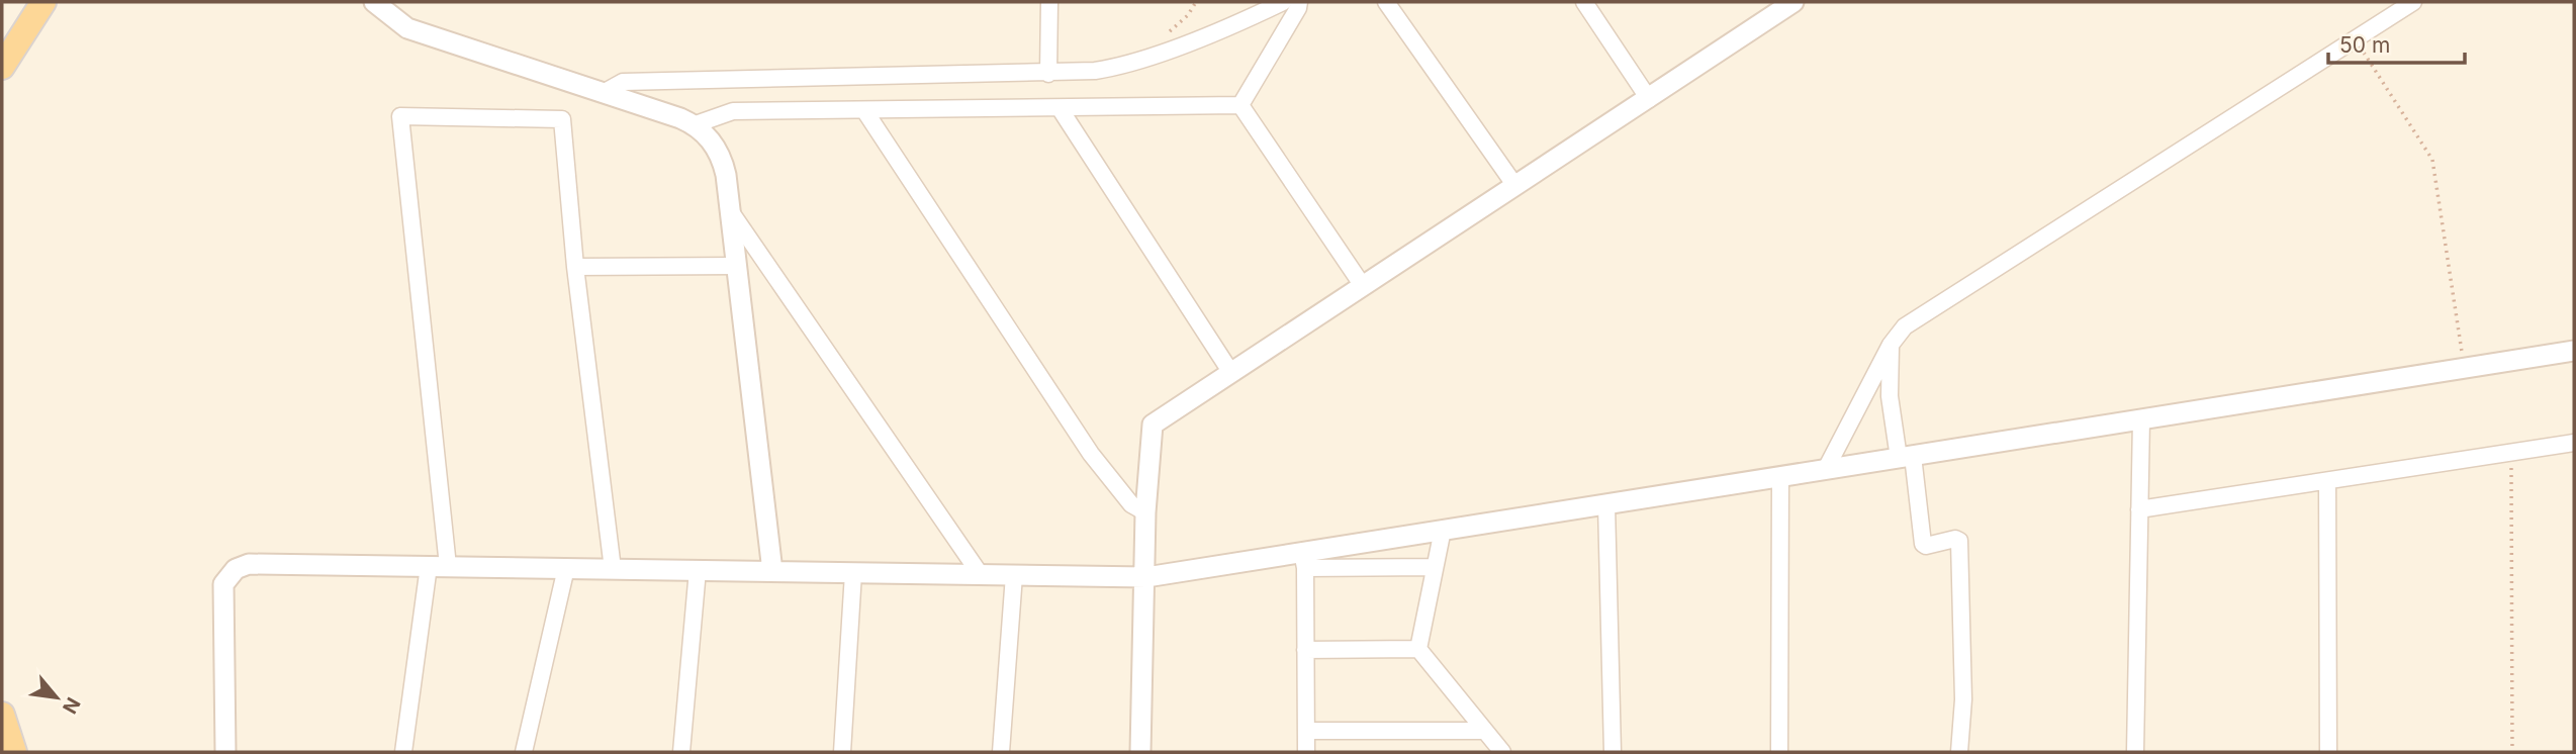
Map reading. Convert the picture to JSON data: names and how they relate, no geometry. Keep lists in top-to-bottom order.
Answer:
{
  "scale_bar": "50 m",
  "north": "bottom right"
}
